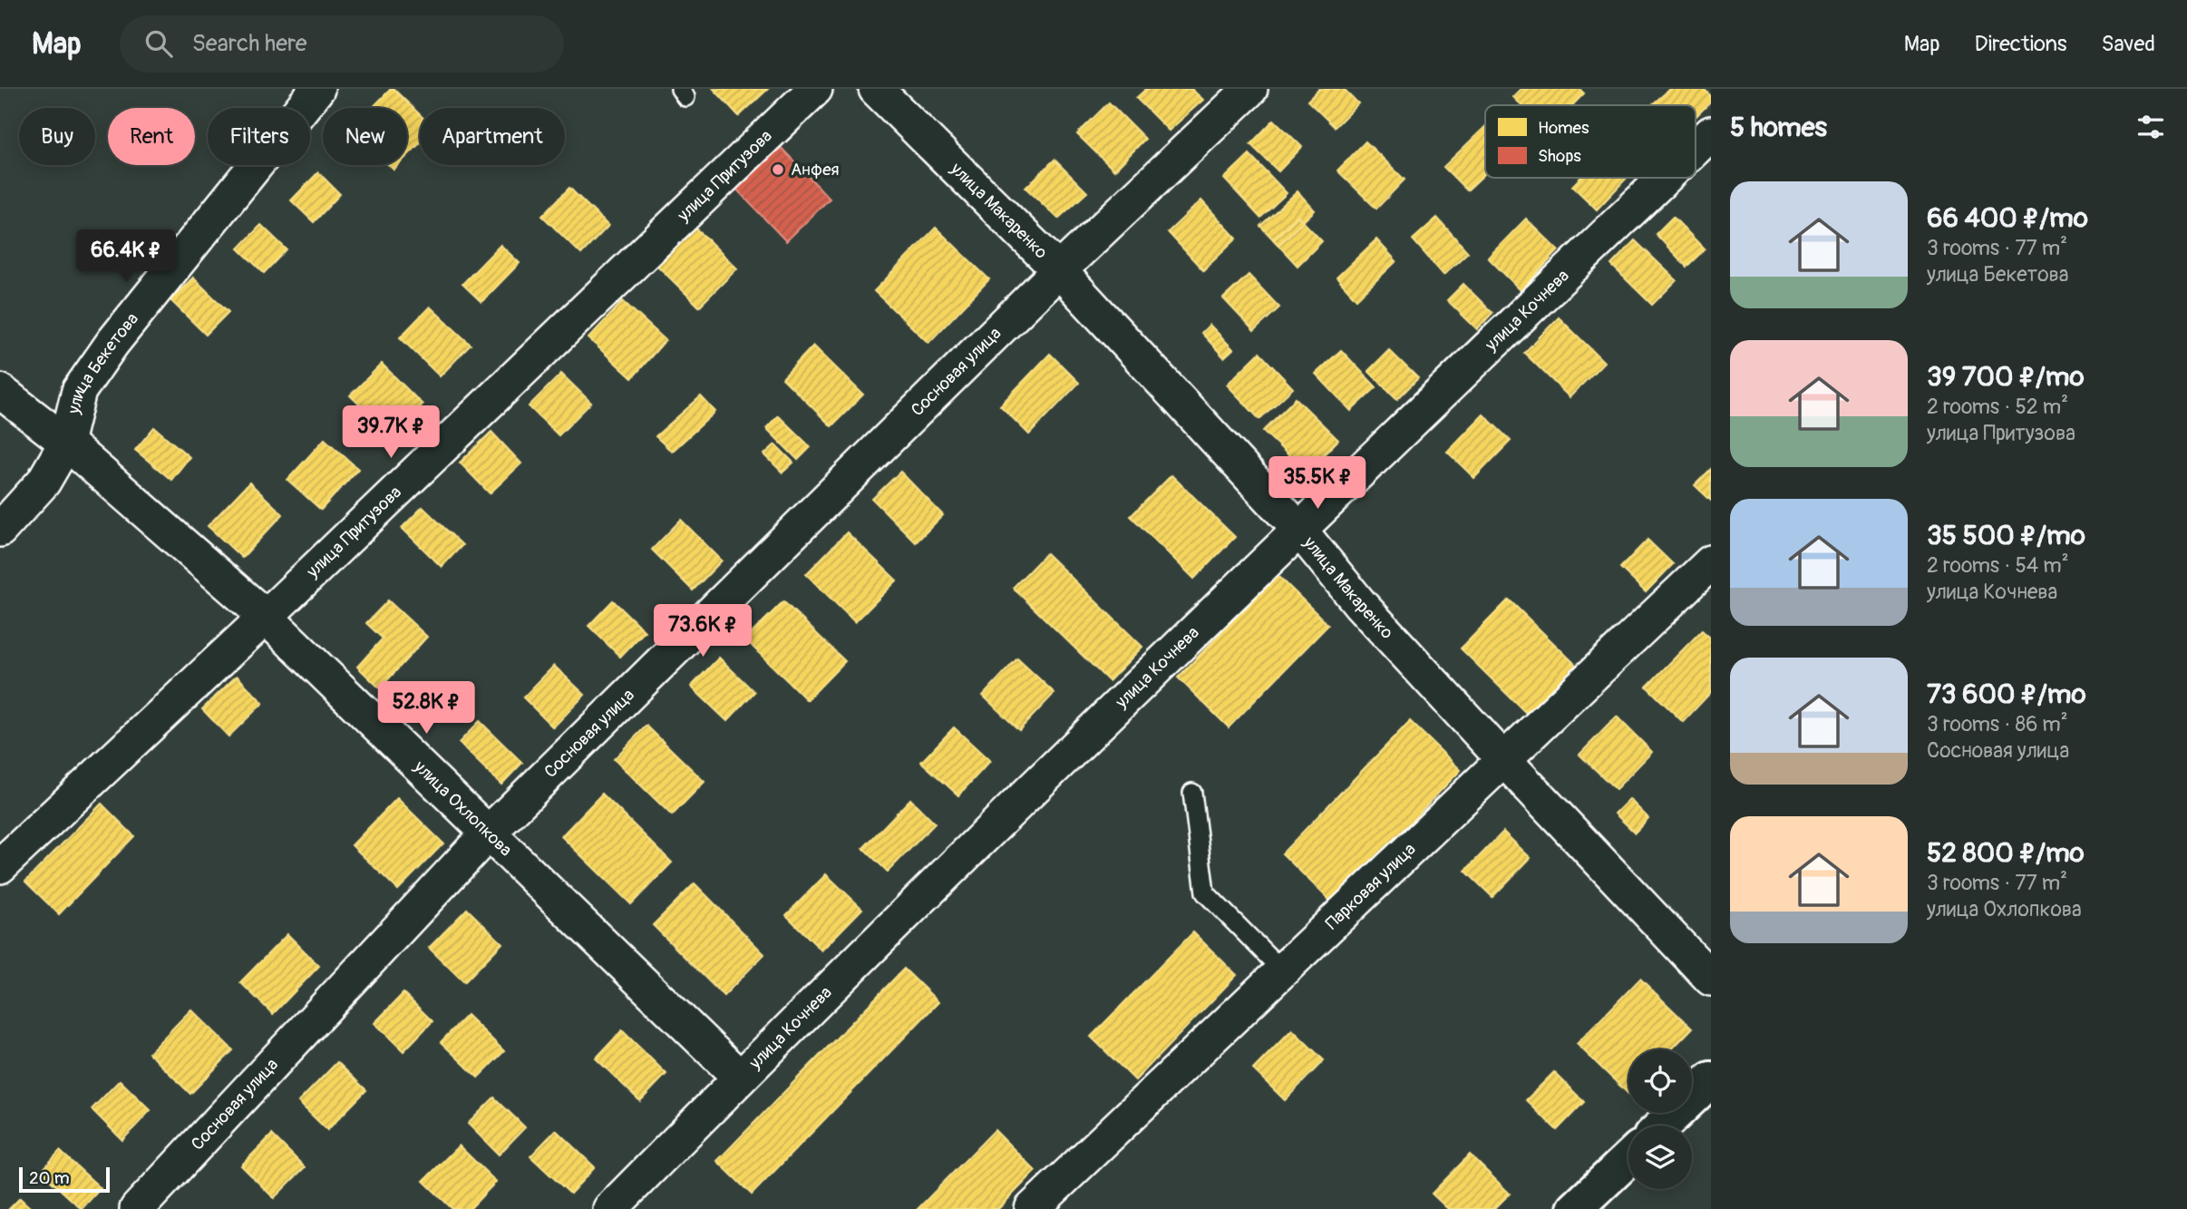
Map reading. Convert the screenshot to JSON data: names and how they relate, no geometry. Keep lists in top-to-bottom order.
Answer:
{
  "streets": {
    "street": [
      "улица Притузова",
      "улица Макаренко",
      "улица Кочнева",
      "улица Бекетова",
      "Сосновая улица",
      "улица Охлопкова",
      "Парковая улица"
    ]
  },
  "crossings": [
    ["улица Притузова", "улица Охлопкова"],
    ["улица Макаренко", "улица Кочнева"],
    ["улица Макаренко", "Сосновая улица"],
    ["улица Макаренко", "Парковая улица"],
    ["улица Кочнева", "улица Охлопкова"],
    ["улица Бекетова", "улица Охлопкова"],
    ["Сосновая улица", "улица Охлопкова"]
  ],
  "places": ["Анфея"],
  "legend": ["Homes", "Shops"],
  "scale_bar": "20 m",
  "page": {
    "header": "Map",
    "search": "Search here",
    "nav": ["Map", "Directions", "Saved"],
    "heading": "5 homes",
    "chip": [
      "Buy",
      "Rent",
      "Filters",
      "New",
      "Apartment"
    ],
    "list": [
      {
        "name": "66 400 ₽/mo",
        "note": "3 rooms · 77 m² · улица Бекетова"
      },
      {
        "name": "39 700 ₽/mo",
        "note": "2 rooms · 52 m² · улица Притузова"
      },
      {
        "name": "35 500 ₽/mo",
        "note": "2 rooms · 54 m² · улица Кочнева"
      },
      {
        "name": "73 600 ₽/mo",
        "note": "3 rooms · 86 m² · Сосновая улица"
      },
      {
        "name": "52 800 ₽/mo",
        "note": "3 rooms · 77 m² · улица Охлопкова"
      }
    ],
    "price": [
      "66.4K ₽",
      "39.7K ₽",
      "35.5K ₽",
      "73.6K ₽",
      "52.8K ₽"
    ],
    "scale": "20 m"
  }
}
